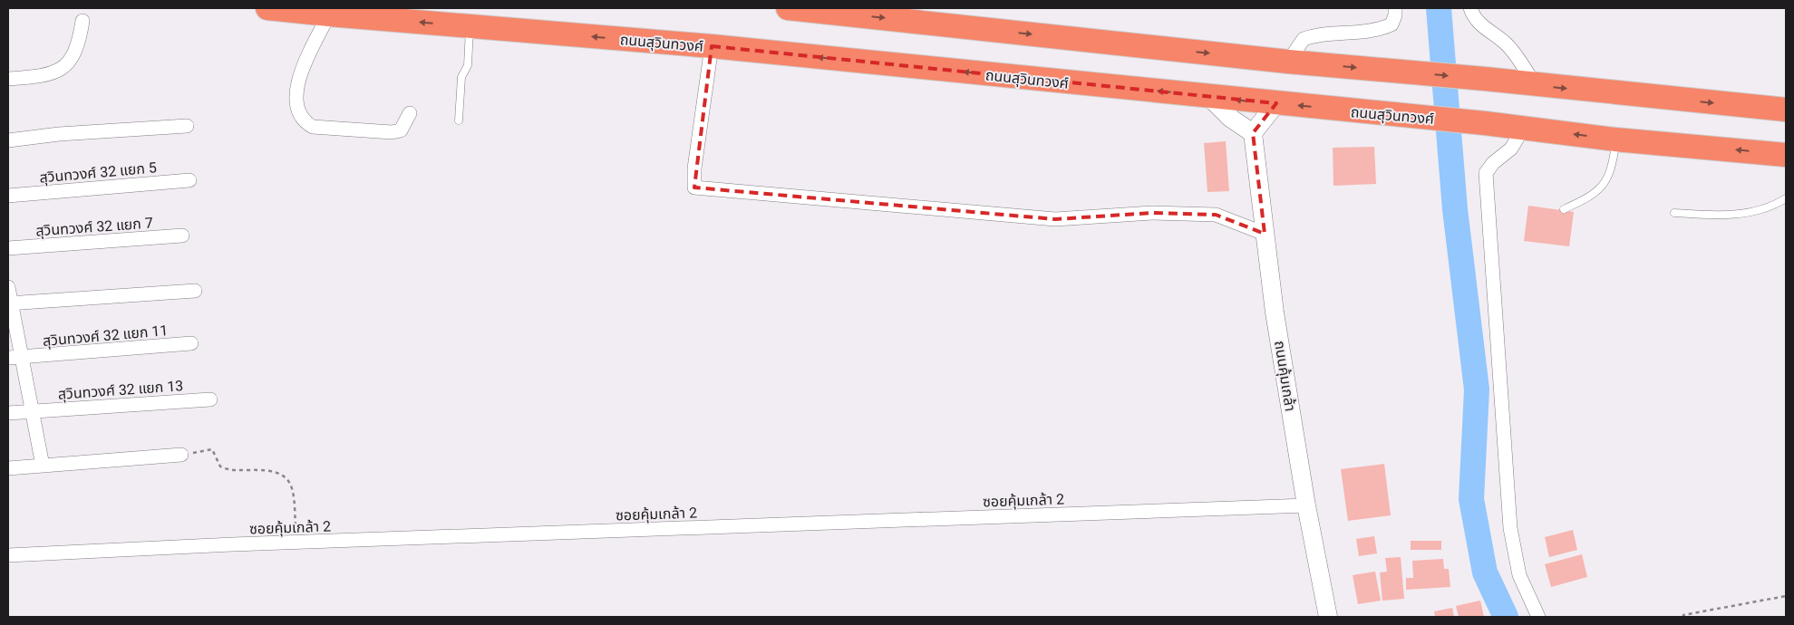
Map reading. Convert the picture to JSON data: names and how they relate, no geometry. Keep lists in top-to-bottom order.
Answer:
{
  "streets": {
    "highway": ["ถนนสุวินทวงศ์"],
    "main road": ["ถนนคุ้มเกล้า"],
    "street": [
      "สุวินทวงศ์ 32 แยก 5",
      "สุวินทวงศ์ 32 แยก 7",
      "สุวินทวงศ์ 32 แยก 11",
      "สุวินทวงศ์ 32 แยก 13",
      "ซอยคุ้มเกล้า 2"
    ]
  },
  "crossings": [
    ["ถนนคุ้มเกล้า", "ซอยคุ้มเกล้า 2"]
  ]
}
